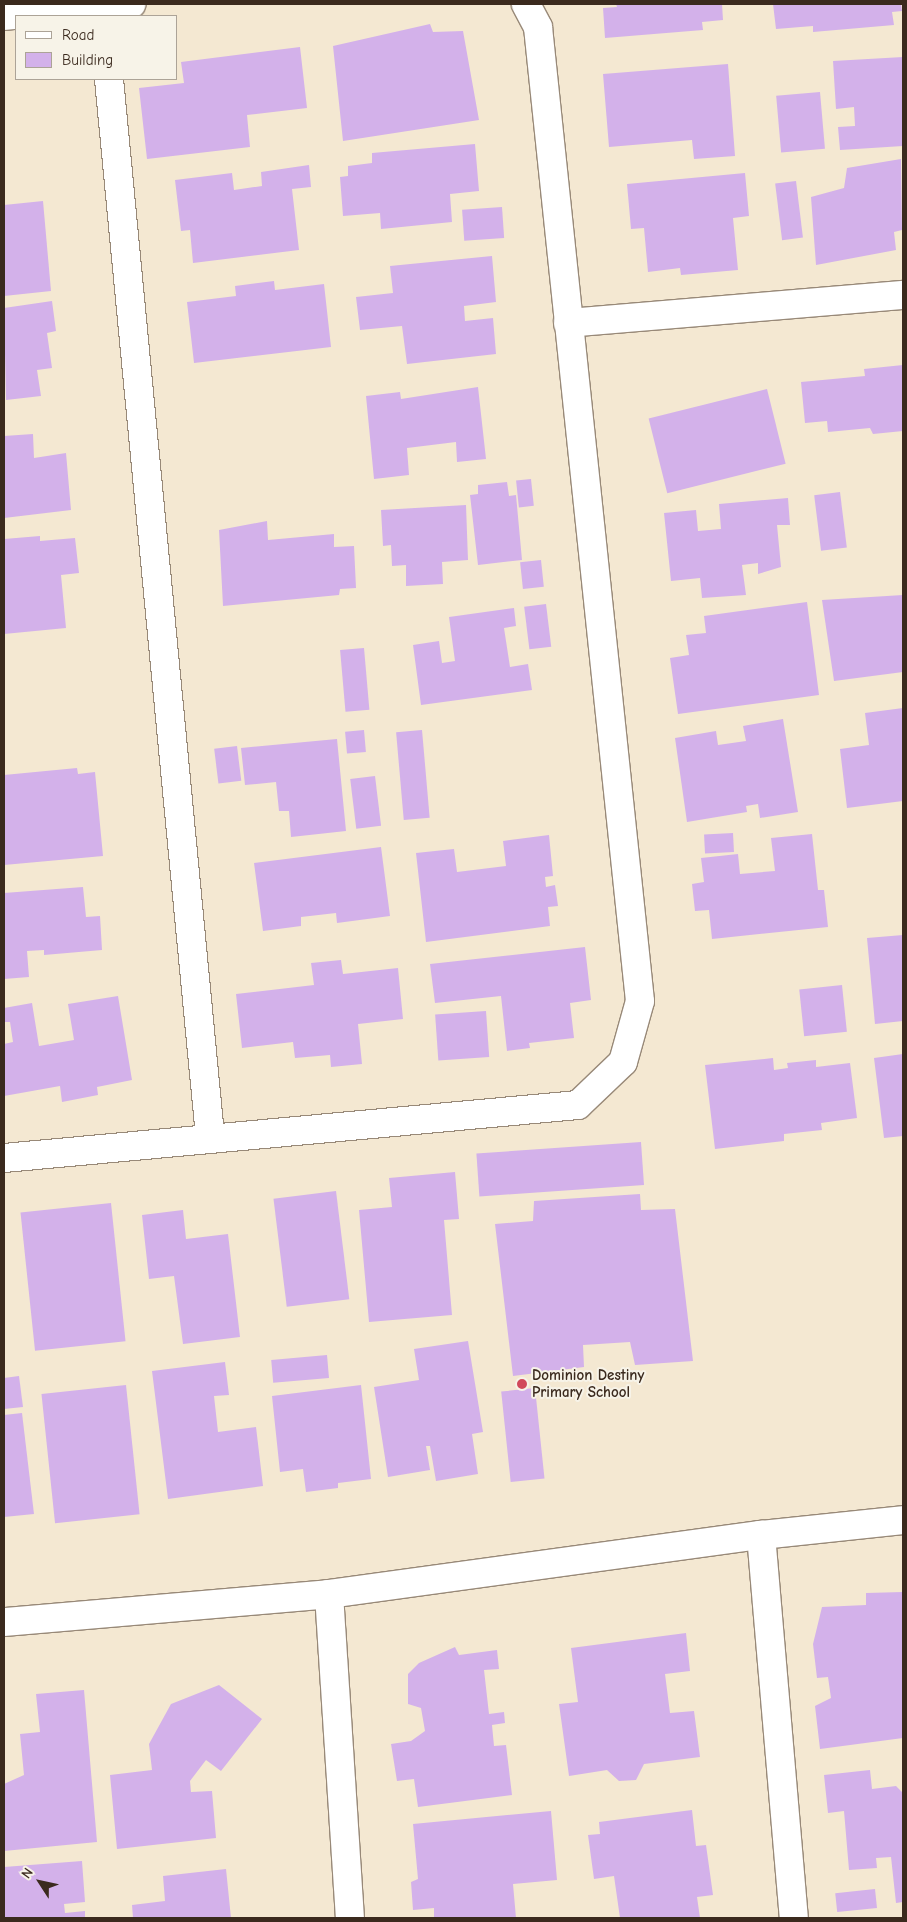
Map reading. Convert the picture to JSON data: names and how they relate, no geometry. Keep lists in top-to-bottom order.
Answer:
{
  "places": ["Dominion Destiny Primary School"],
  "legend": ["Road", "Building"],
  "north": "top left"
}
